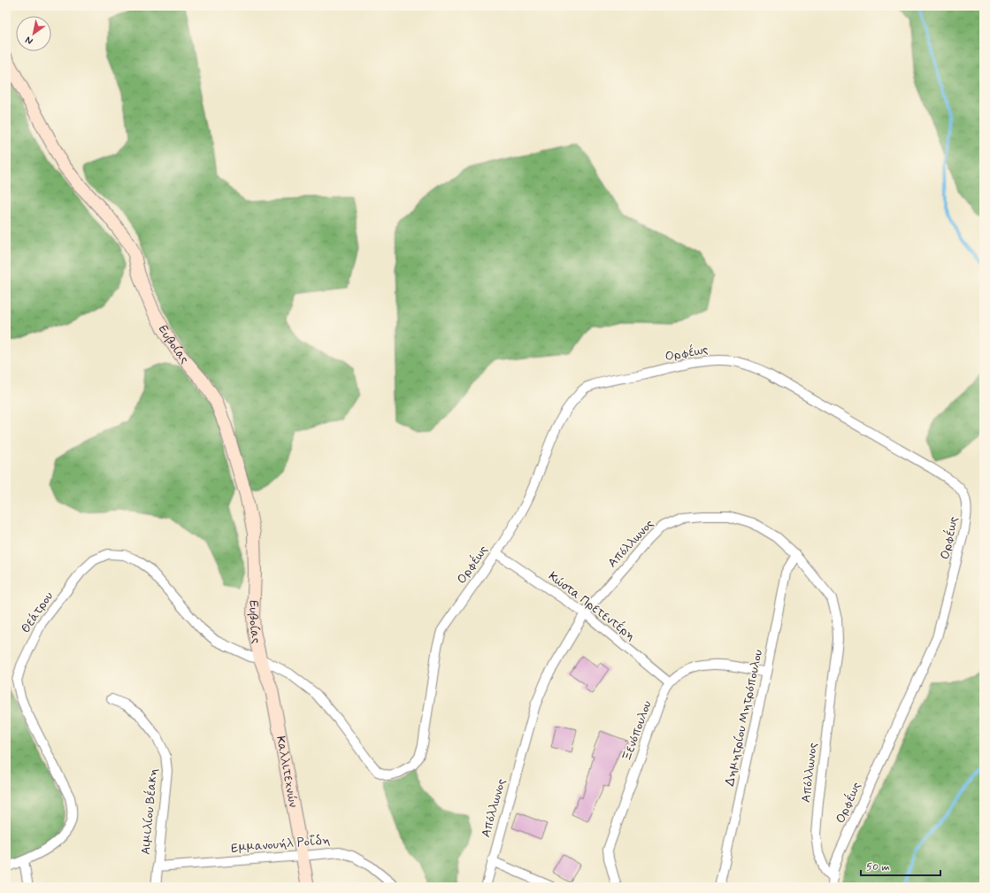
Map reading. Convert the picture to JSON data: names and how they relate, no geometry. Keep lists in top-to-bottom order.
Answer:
{
  "streets": {
    "street": [
      "Ευβοίας",
      "Ορφέως",
      "Απόλλωνος",
      "Κώστα Πρετεντέρη",
      "Θεάτρου",
      "Δημητρίου Μητρόπουλου",
      "Ξενόπουλου",
      "Καλλιτεχνών",
      "Αιμιλίου Βέακη",
      "Εμμανουήλ Ροΐδη"
    ]
  },
  "crossings": [
    ["Ευβοίας", "Ορφέως"],
    ["Ευβοίας", "Θεάτρου"],
    ["Ευβοίας", "Καλλιτεχνών"],
    ["Ορφέως", "Απόλλωνος"],
    ["Ορφέως", "Κώστα Πρετεντέρη"],
    ["Ορφέως", "Θεάτρου"],
    ["Ορφέως", "Καλλιτεχνών"],
    ["Απόλλωνος", "Κώστα Πρετεντέρη"],
    ["Απόλλωνος", "Δημητρίου Μητρόπουλου"],
    ["Κώστα Πρετεντέρη", "Ξενόπουλου"],
    ["Θεάτρου", "Καλλιτεχνών"],
    ["Δημητρίου Μητρόπουλου", "Ξενόπουλου"],
    ["Καλλιτεχνών", "Εμμανουήλ Ροΐδη"],
    ["Αιμιλίου Βέακη", "Εμμανουήλ Ροΐδη"]
  ],
  "scale_bar": "50 m",
  "north": "bottom left"
}
